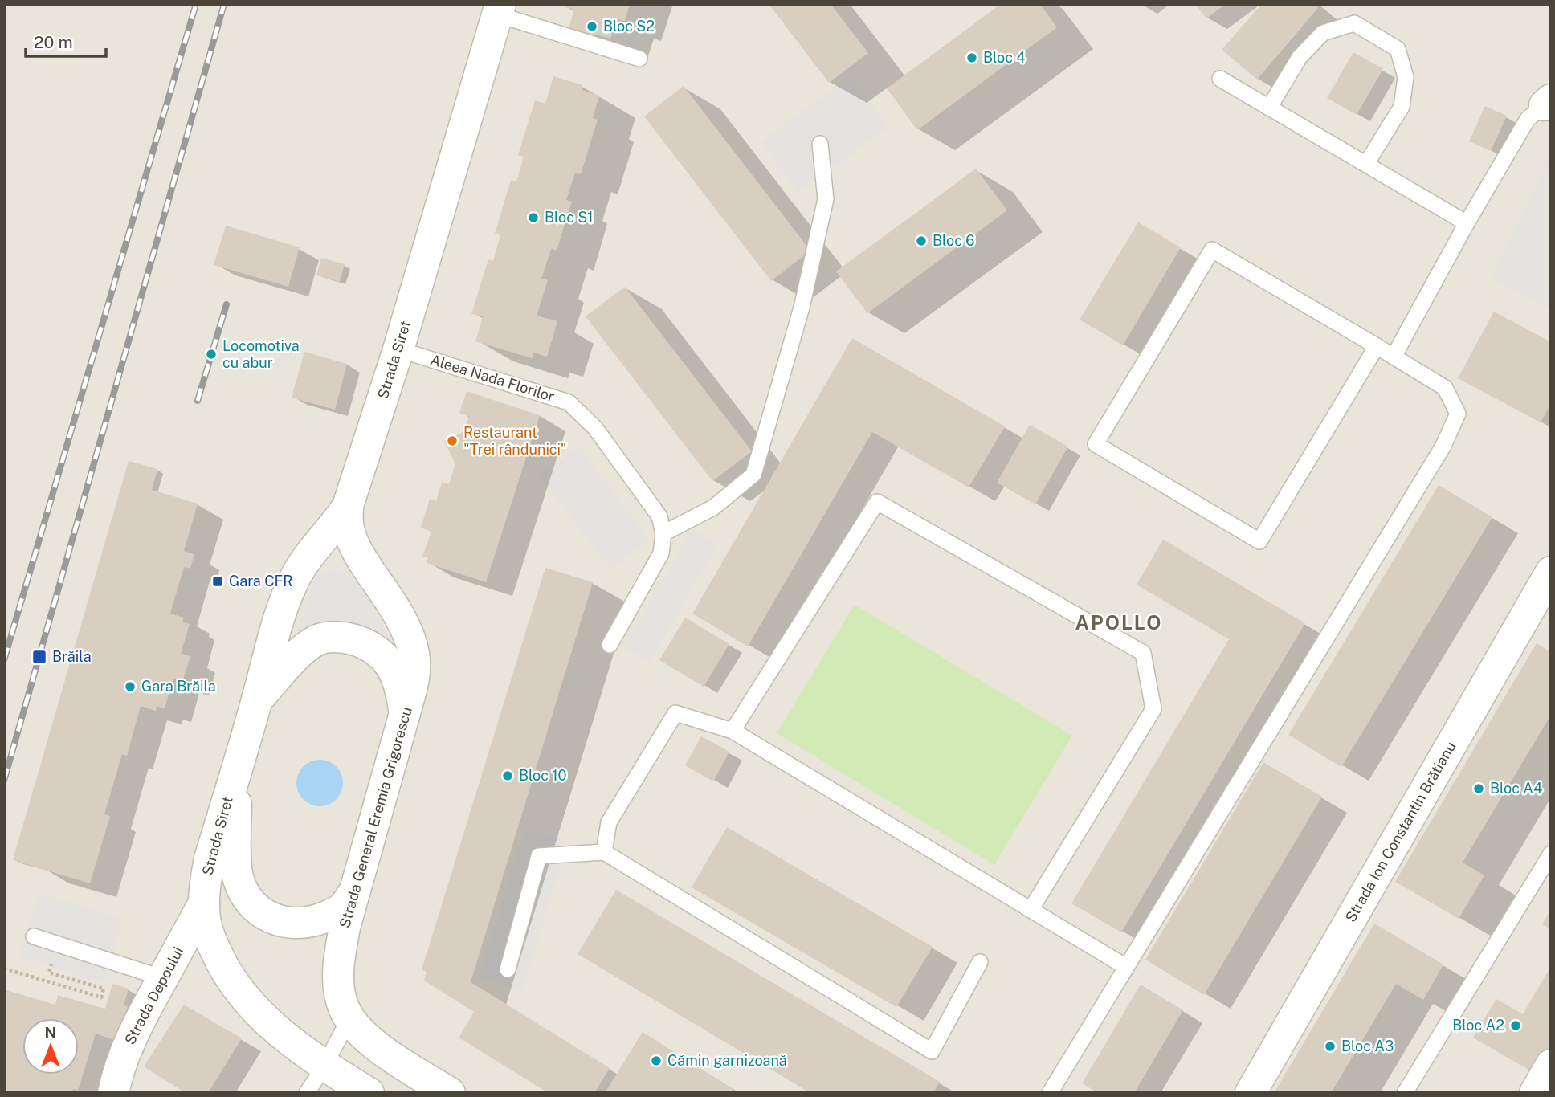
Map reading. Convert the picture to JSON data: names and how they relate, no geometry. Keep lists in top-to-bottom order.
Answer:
{
  "streets": {
    "street": [
      "Strada Siret",
      "Strada General Eremia Grigorescu",
      "Strada Ion Constantin Brătianu",
      "Strada Depoului"
    ],
    "lane": ["Aleea Nada Florilor"]
  },
  "crossings": [
    ["Strada Siret", "Aleea Nada Florilor"],
    ["Strada Siret", "Strada General Eremia Grigorescu"],
    ["Strada Siret", "Strada Depoului"]
  ],
  "districts": ["APOLLO"],
  "places": {
    "other": [
      "Bloc S2",
      "Bloc 4",
      "Bloc S1",
      "Bloc 6",
      "Locomotiva cu abur",
      "Restaurant \"Trei rândunici\"",
      "Gara Brăila",
      "Bloc 10",
      "Bloc A4",
      "Bloc A2",
      "Bloc A3",
      "Cămin garnizoană"
    ],
    "transit": ["Gara CFR", "Brăila"]
  },
  "scale_bar": "20 m",
  "north": "top"
}
